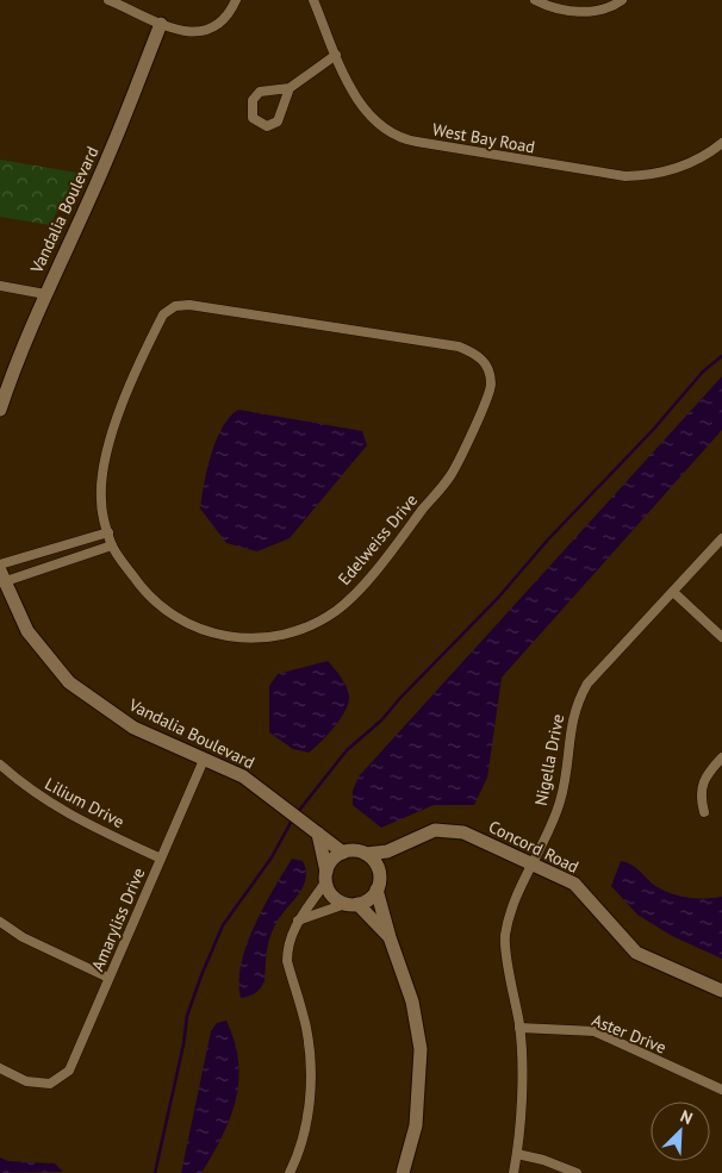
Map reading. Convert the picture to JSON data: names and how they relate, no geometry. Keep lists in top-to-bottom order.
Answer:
{
  "streets": {
    "street": [
      "West Bay Road",
      "Vandalia Boulevard",
      "Edelweiss Drive",
      "Nigella Drive",
      "Lilium Drive",
      "Concord Road",
      "Amaryliss Drive",
      "Aster Drive"
    ]
  },
  "crossings": [
    ["Vandalia Boulevard", "Concord Road"],
    ["Vandalia Boulevard", "Amaryliss Drive"],
    ["Nigella Drive", "Concord Road"],
    ["Nigella Drive", "Aster Drive"],
    ["Lilium Drive", "Amaryliss Drive"]
  ],
  "north": "top right"
}
